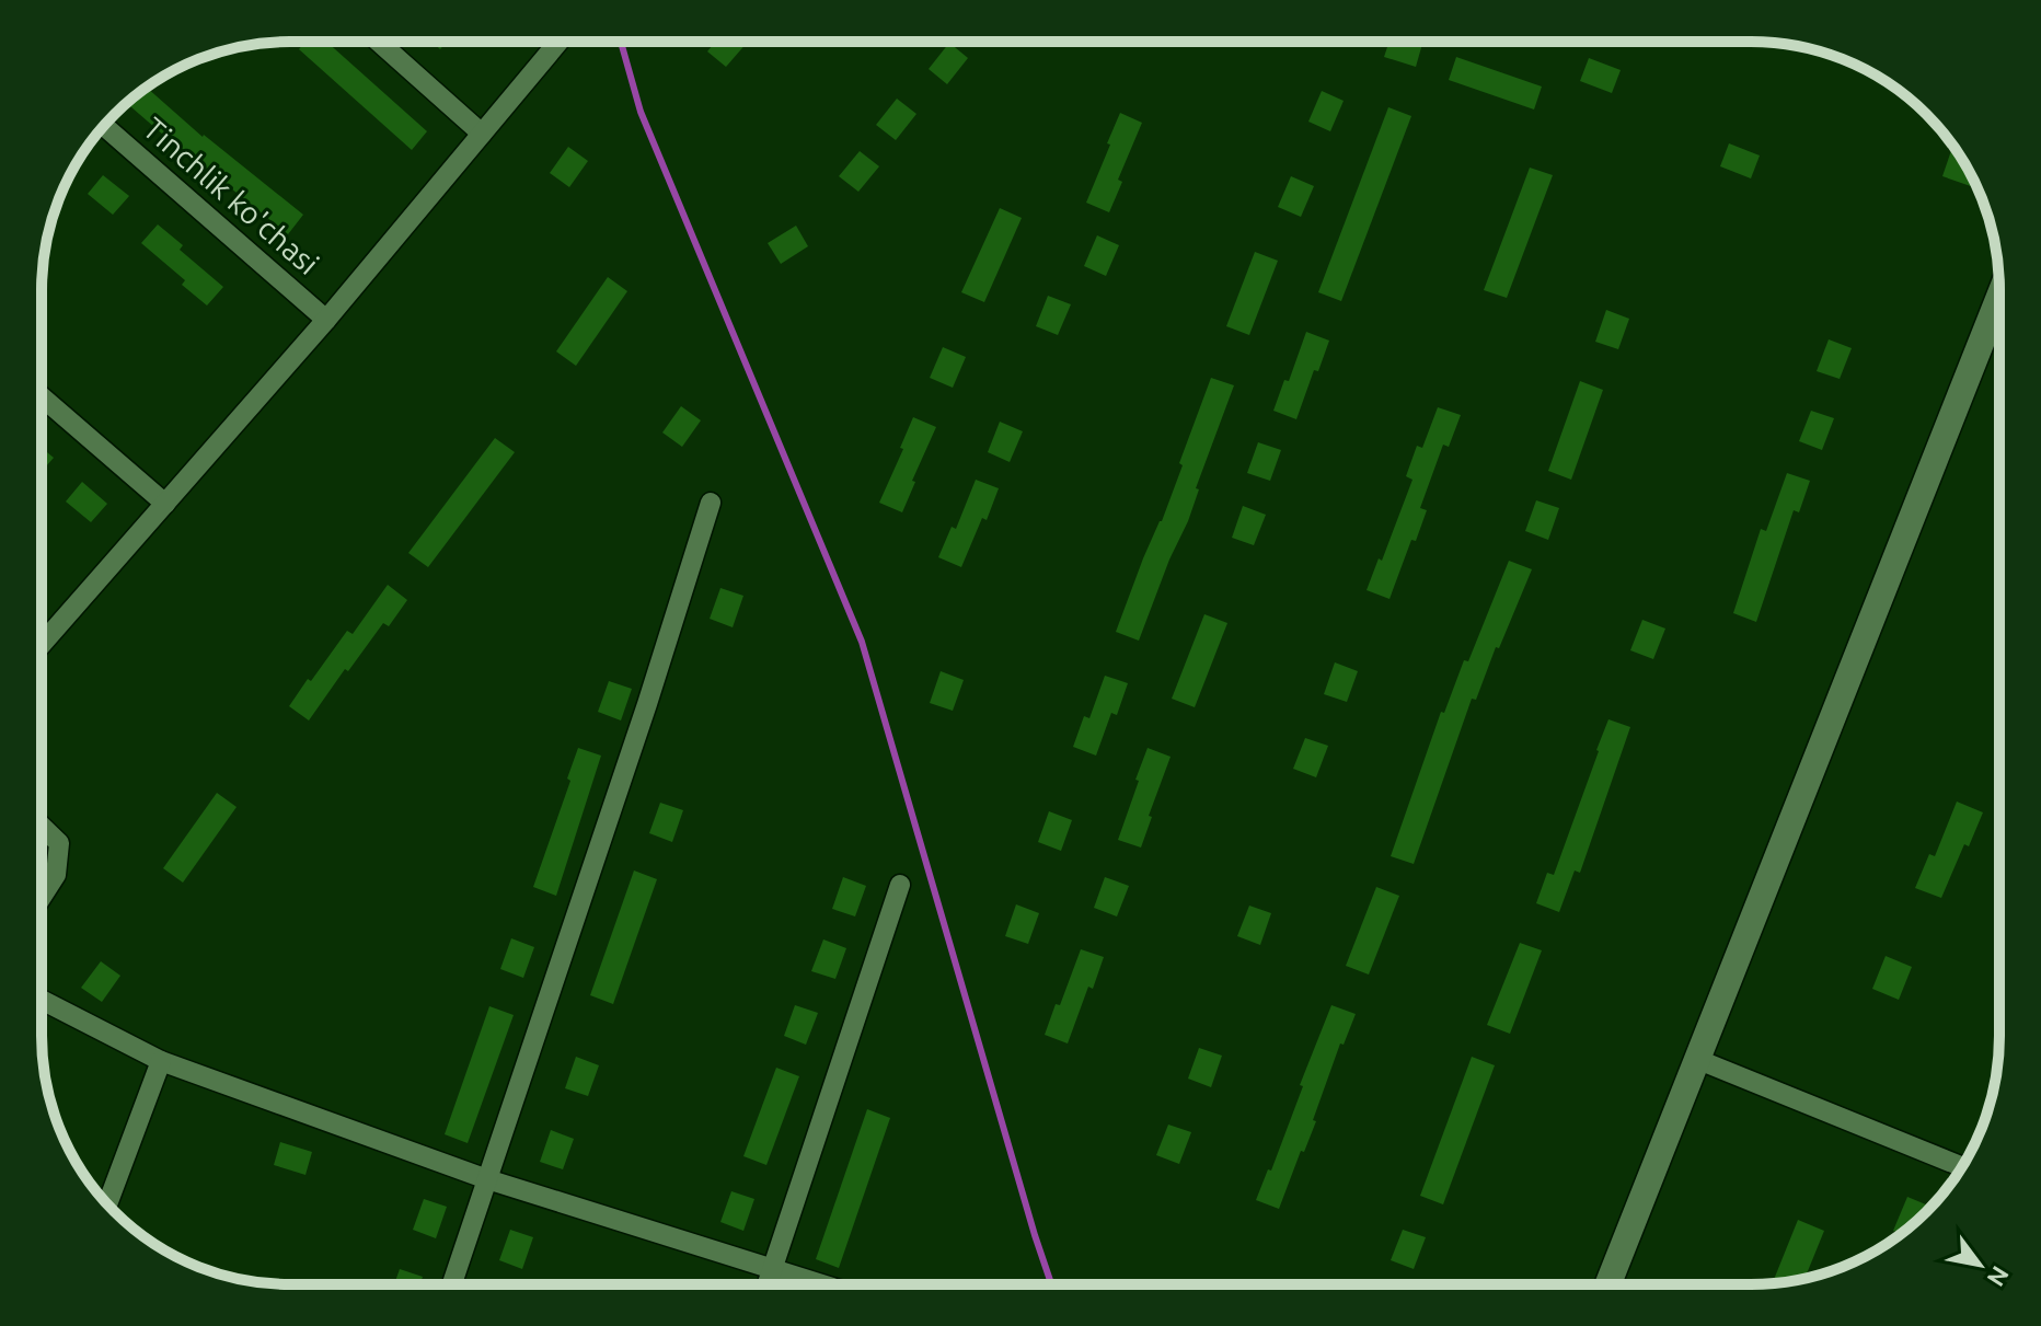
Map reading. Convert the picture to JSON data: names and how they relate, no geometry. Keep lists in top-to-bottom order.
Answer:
{
  "streets": {
    "street": ["Tinchlik ko'chasi"]
  },
  "north": "bottom right"
}
